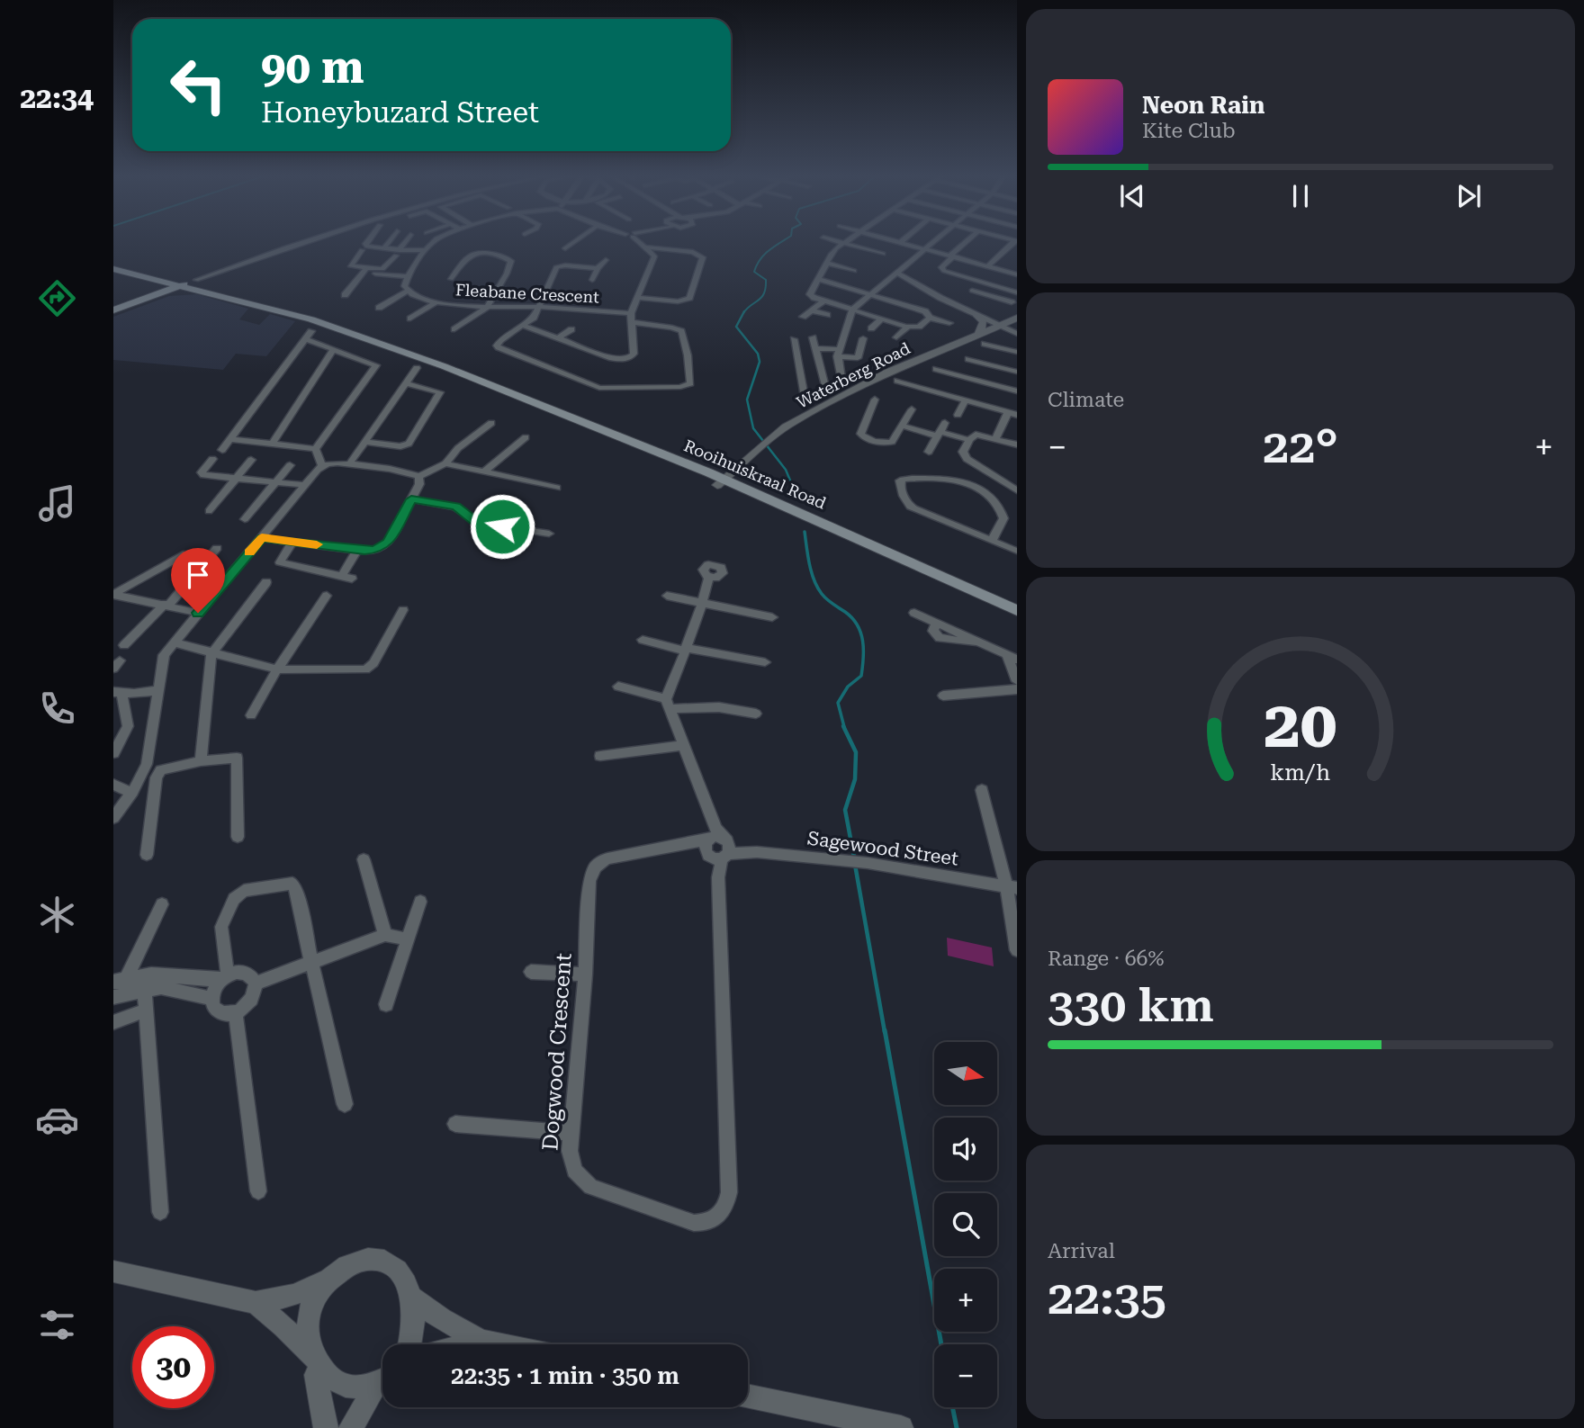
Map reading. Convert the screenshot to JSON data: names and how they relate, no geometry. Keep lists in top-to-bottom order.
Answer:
{
  "streets": {
    "main road": ["Rooihuiskraal Road"],
    "street": [
      "Fleabane Crescent",
      "Waterberg Road",
      "Sagewood Street",
      "Dogwood Crescent"
    ]
  },
  "crossings": [
    ["Waterberg Road", "Rooihuiskraal Road"],
    ["Sagewood Street", "Dogwood Crescent"]
  ],
  "north": "right",
  "page": {
    "tabs": "22:34",
    "turn": ["90 m", "Honeybuzard Street"],
    "song": ["Neon Rain", "Kite Club"],
    "tile": [
      "Climate",
      ["Range · 66%", "330 km"],
      ["Arrival", "22:35"]
    ],
    "heat": ["−", "22°", "+"],
    "map_buttons": ["+", "−"],
    "limit": "30",
    "trip": "22:35 · 1 min · 350 m",
    "gauge": ["20", "km/h"]
  }
}
